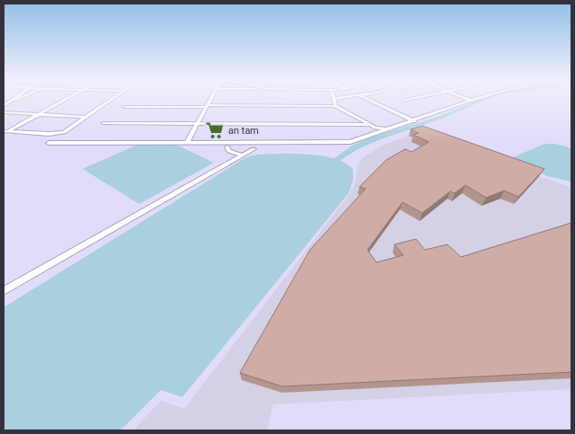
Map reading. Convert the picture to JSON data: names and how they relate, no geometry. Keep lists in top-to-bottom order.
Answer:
{
  "places": {
    "supermarket": ["an tam"]
  }
}
